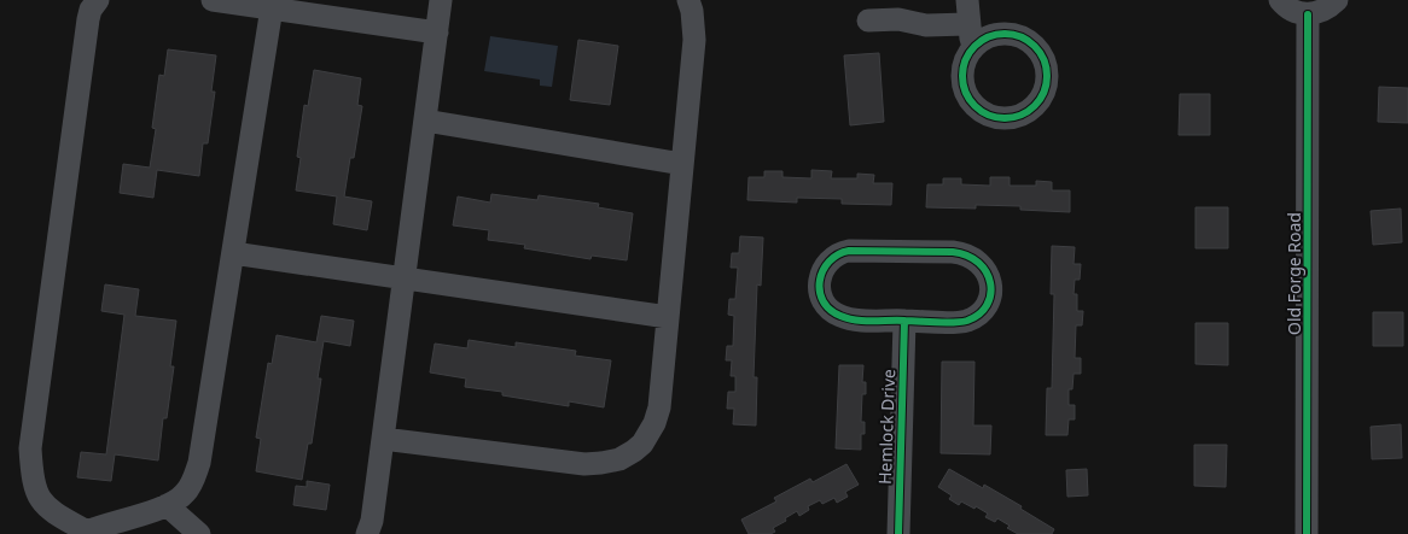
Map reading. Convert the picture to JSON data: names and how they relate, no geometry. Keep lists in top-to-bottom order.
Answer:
{
  "streets": {
    "street": ["Old Forge Road", "Hemlock Drive"]
  }
}
